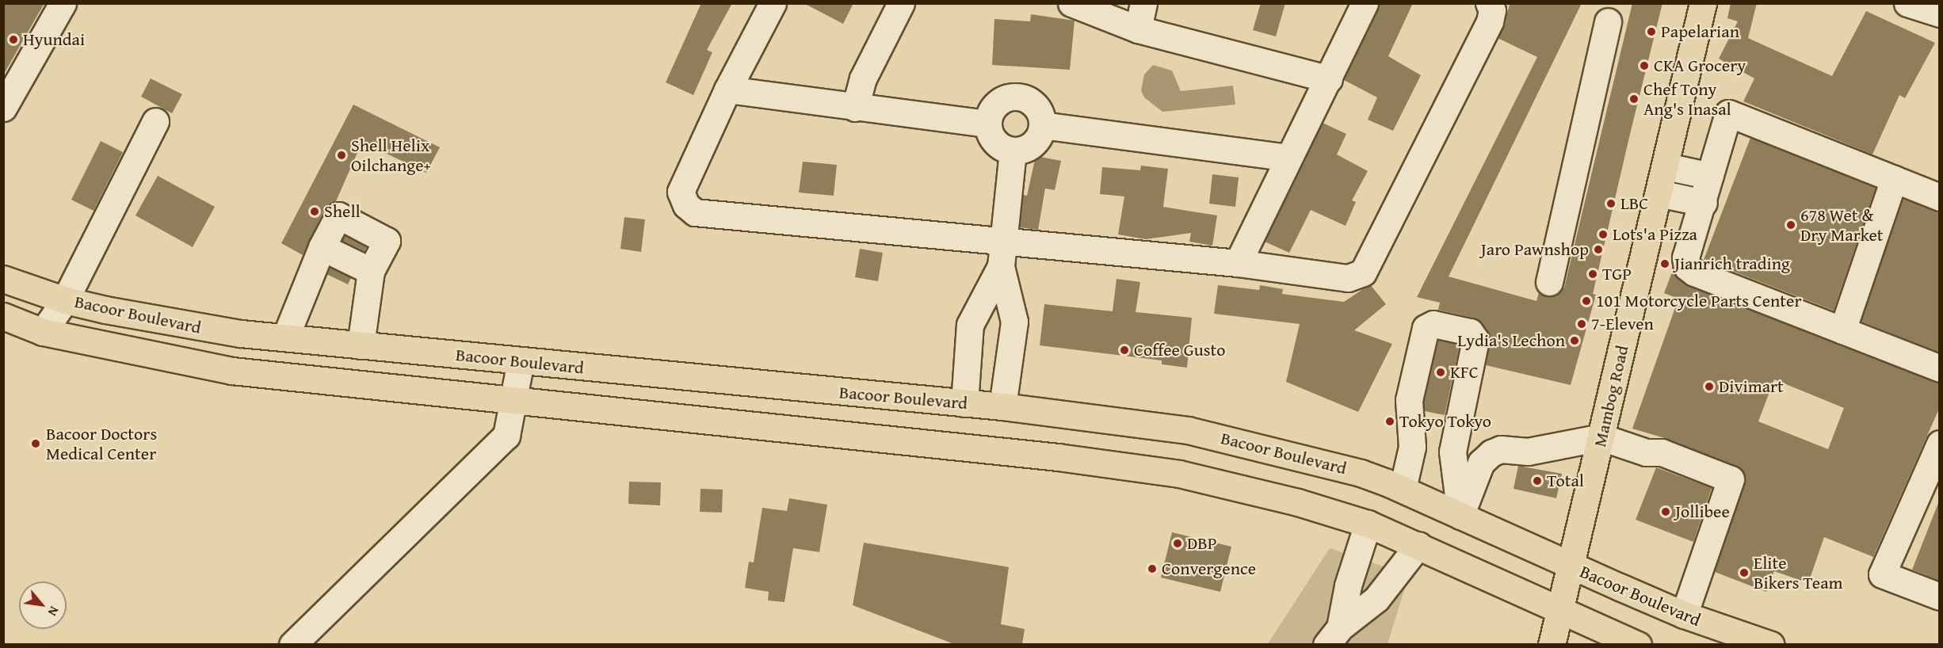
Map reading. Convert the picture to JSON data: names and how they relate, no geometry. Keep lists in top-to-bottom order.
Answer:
{
  "streets": {
    "main road": ["Bacoor Boulevard", "Mambog Road"]
  },
  "crossings": [
    ["Bacoor Boulevard", "Mambog Road"]
  ],
  "places": [
    "Papelarian",
    "Hyundai",
    "CKA Grocery",
    "Chef Tony Ang's Inasal",
    "Shell Helix Oilchange+",
    "LBC",
    "Shell",
    "678 Wet & Dry Market",
    "Lots'a Pizza",
    "Jaro Pawnshop",
    "Jianrich trading",
    "TGP",
    "101 Motorcycle Parts Center",
    "7-Eleven",
    "Lydia's Lechon",
    "Coffee Gusto",
    "KFC",
    "Divimart",
    "Tokyo Tokyo",
    "Bacoor Doctors Medical Center",
    "Total",
    "Jollibee",
    "DBP",
    "Convergence",
    "Elite Bikers Team"
  ],
  "north": "bottom right"
}
